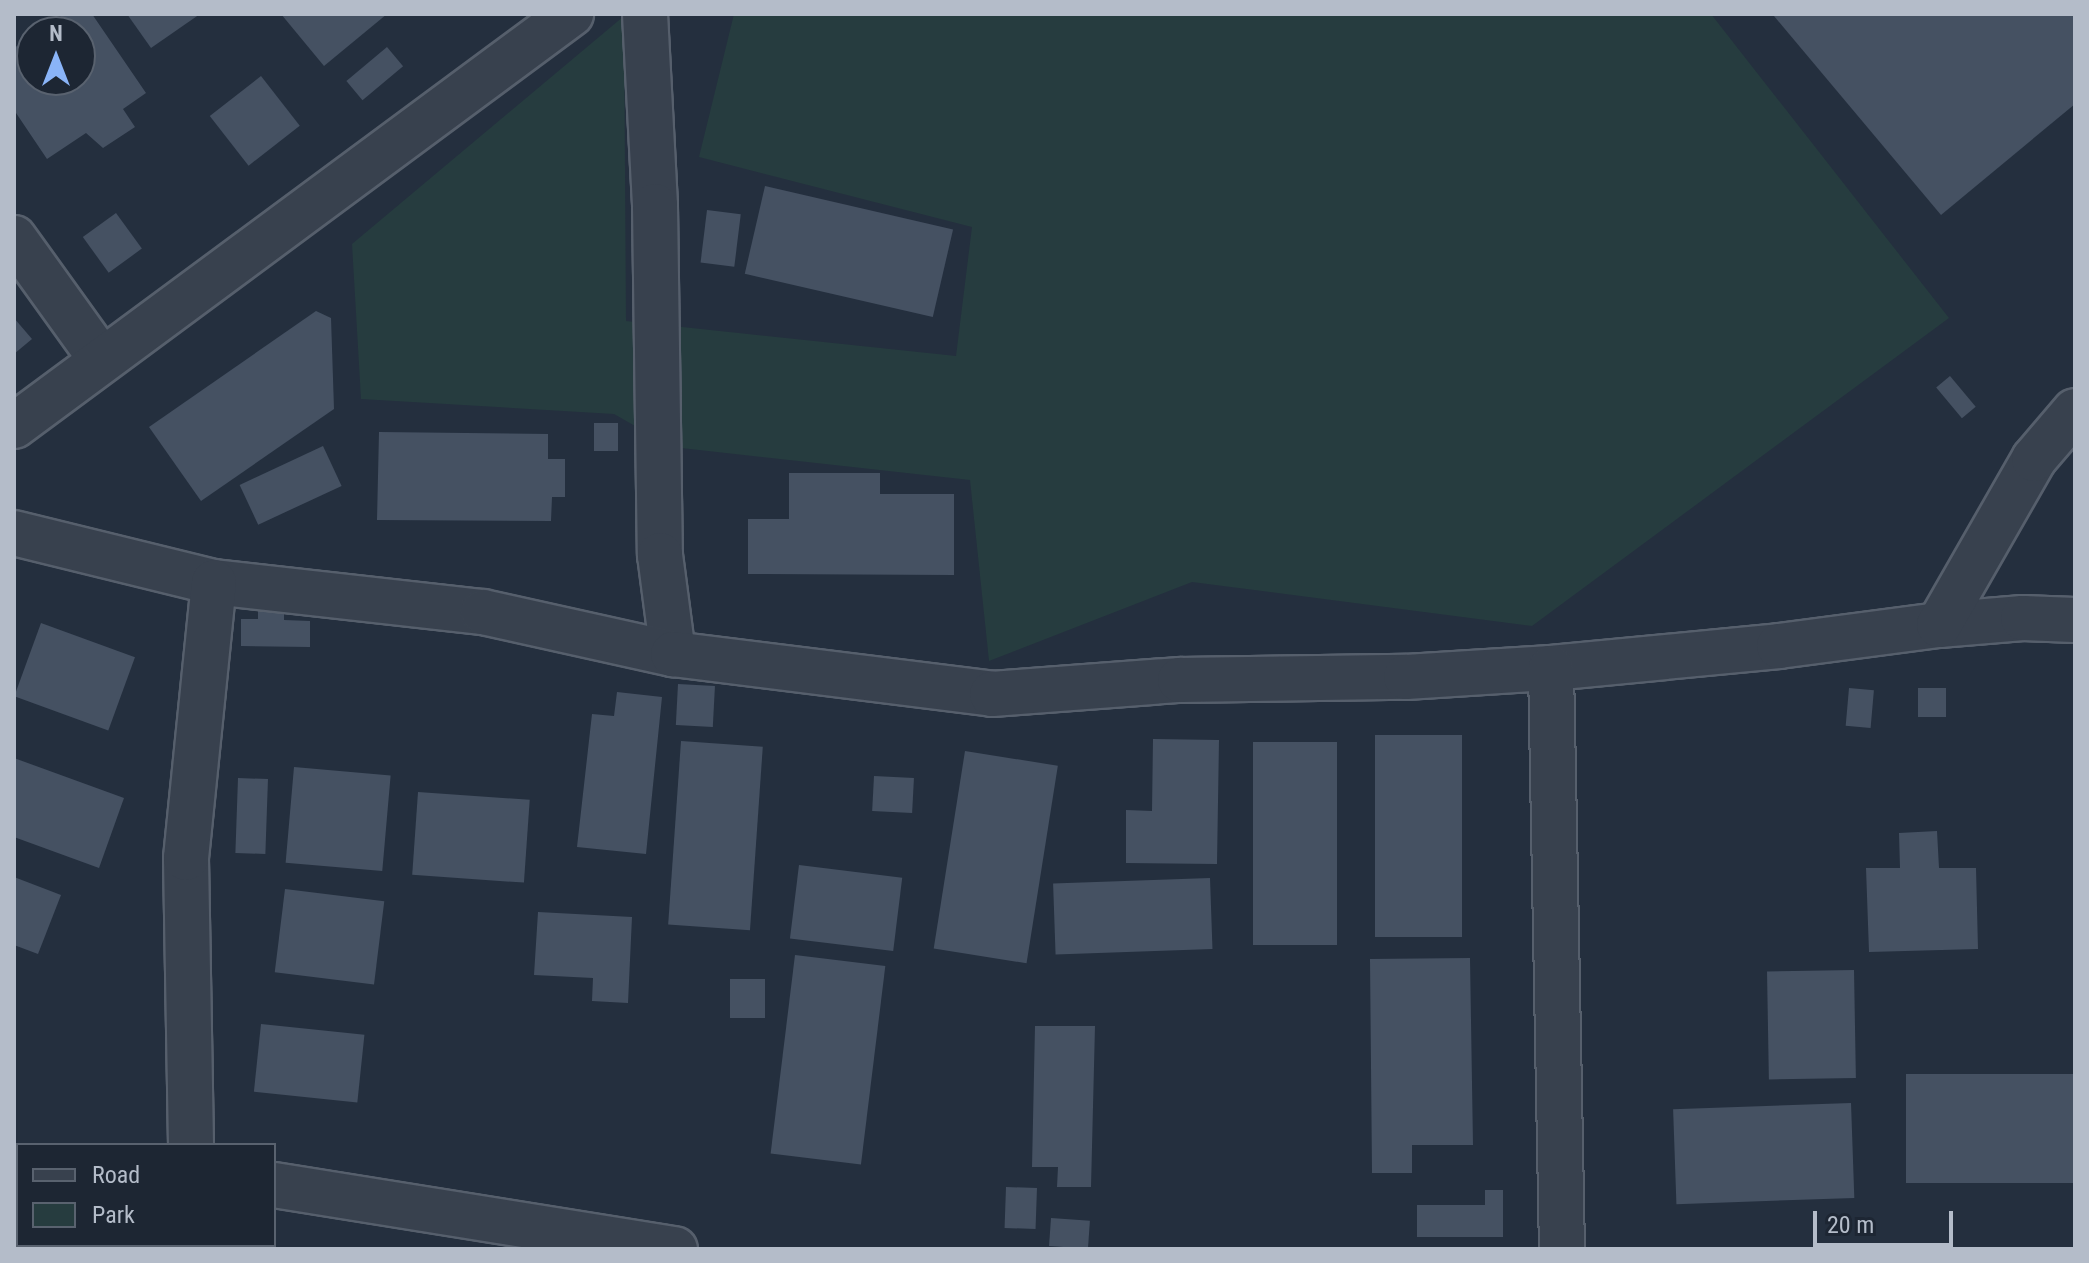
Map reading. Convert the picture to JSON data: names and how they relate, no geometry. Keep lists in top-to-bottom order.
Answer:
{
  "legend": ["Road", "Park"],
  "scale_bar": "20 m",
  "north": "top"
}
